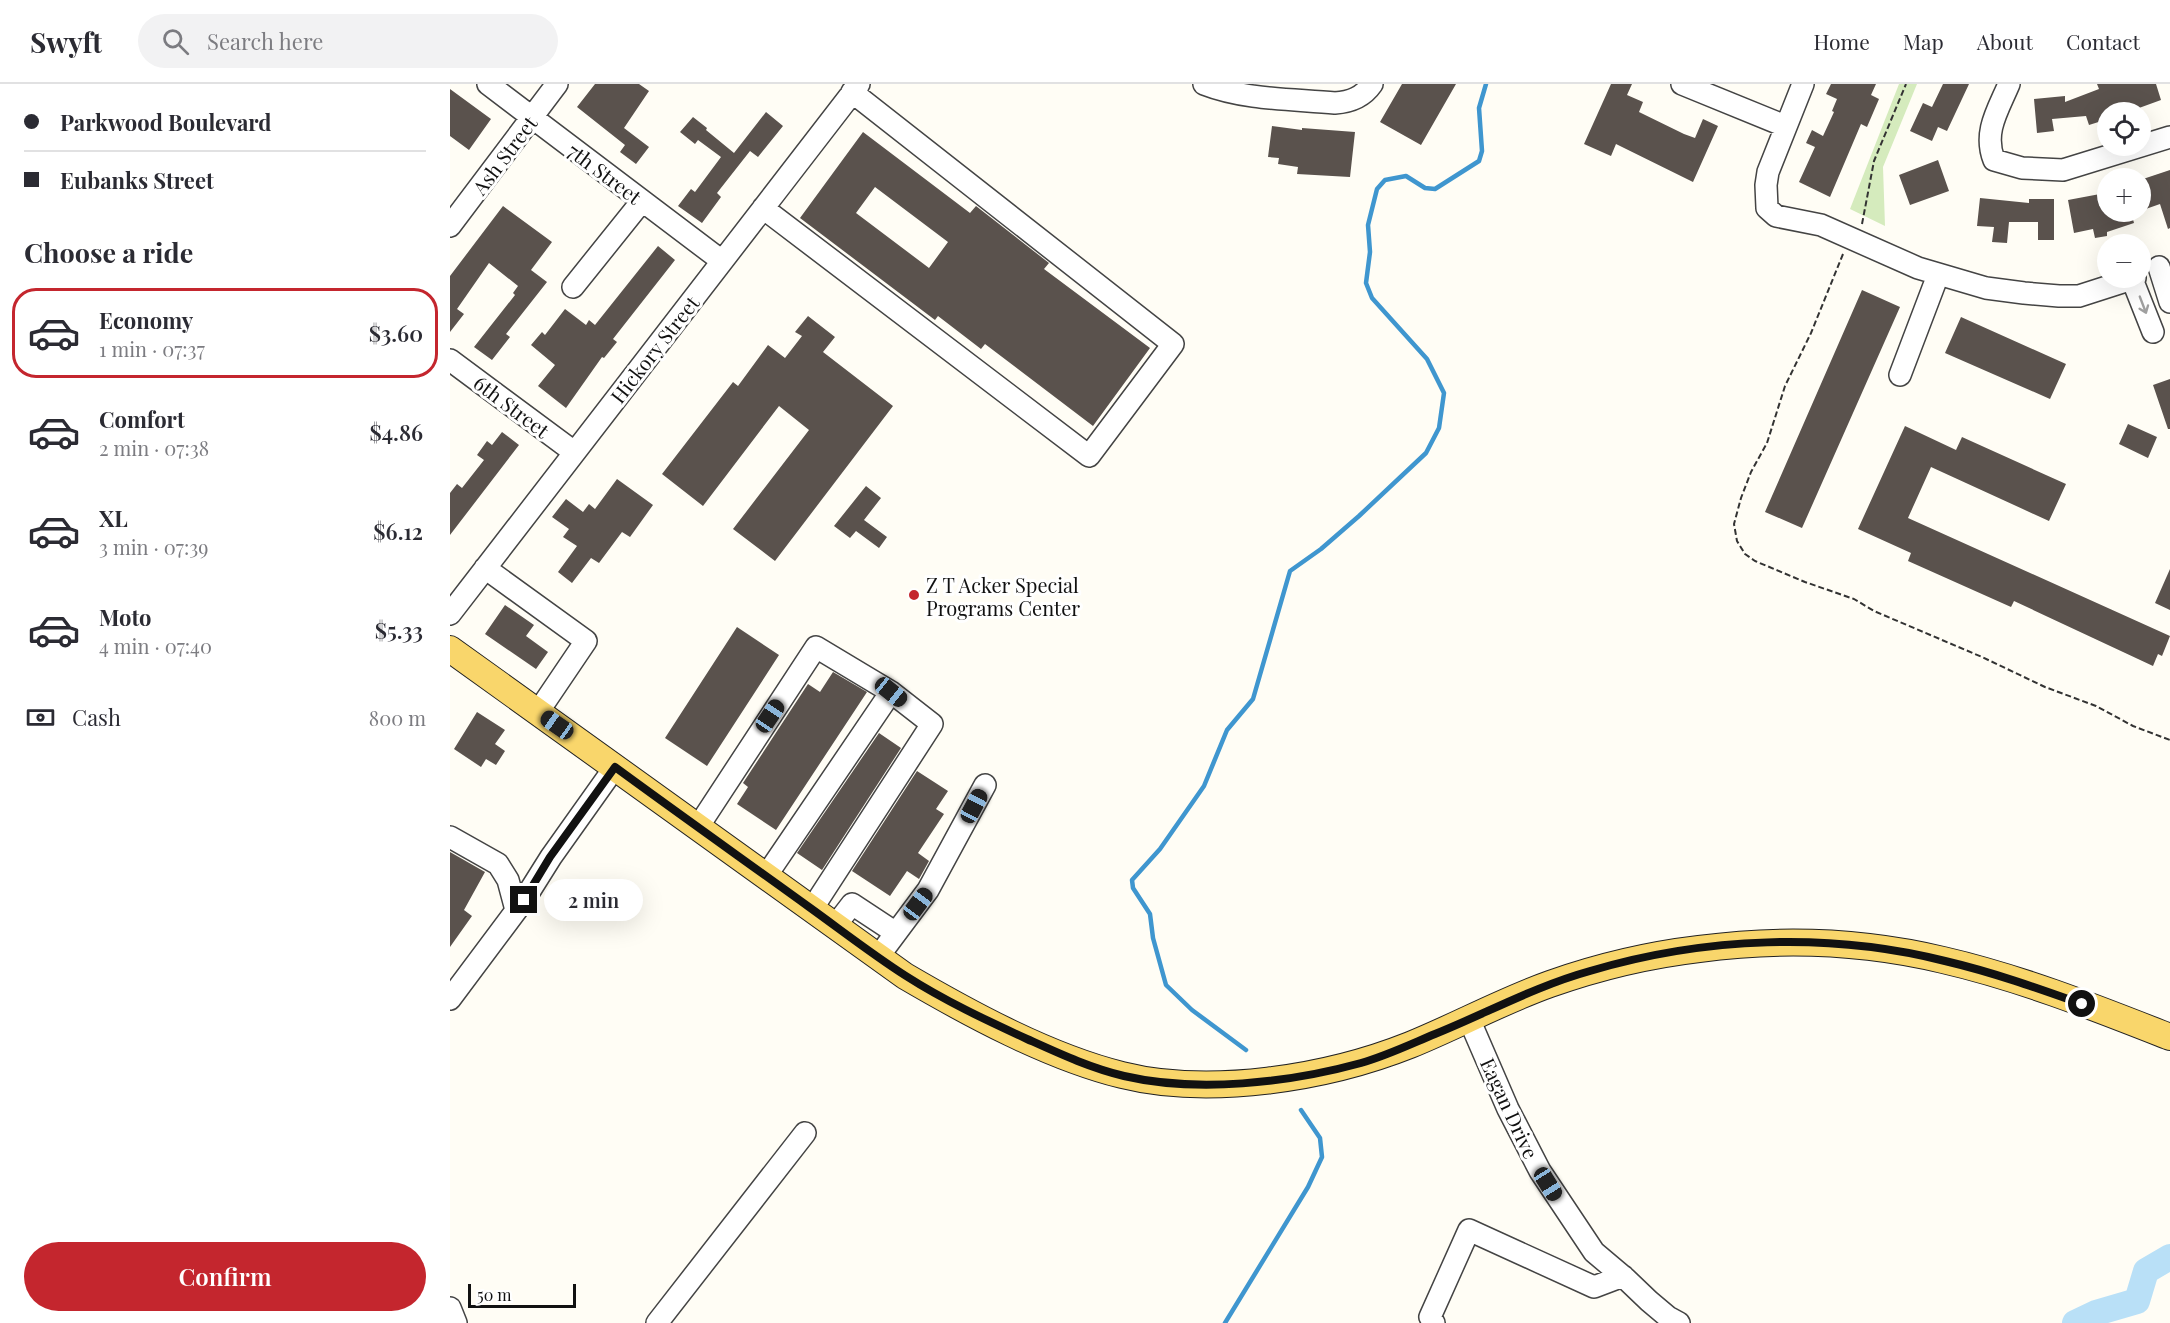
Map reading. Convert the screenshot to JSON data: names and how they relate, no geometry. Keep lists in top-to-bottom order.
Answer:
{
  "streets": {
    "street": [
      "Ash Street",
      "7th Street",
      "Hickory Street",
      "6th Street",
      "Eagan Drive"
    ]
  },
  "crossings": [
    ["Ash Street", "7th Street"],
    ["7th Street", "Hickory Street"],
    ["Hickory Street", "6th Street"]
  ],
  "places": ["Z T Acker Special Programs Center"],
  "scale_bar": "50 m",
  "page": {
    "header": "Swyft",
    "search": "Search here",
    "nav": [
      "Home",
      "Map",
      "About",
      "Contact"
    ],
    "banner": ["Parkwood Boulevard", "Eubanks Street"],
    "map_buttons": ["+", "−"],
    "heading": "Choose a ride",
    "list": [
      {
        "name": "Economy",
        "note": "1 min · 07:37",
        "value": "$3.60"
      },
      {
        "name": "Comfort",
        "note": "2 min · 07:38",
        "value": "$4.86"
      },
      {
        "name": "XL",
        "note": "3 min · 07:39",
        "value": "$6.12"
      },
      {
        "name": "Moto",
        "note": "4 min · 07:40",
        "value": "$5.33"
      }
    ],
    "pay": ["Cash", "800 m"],
    "bubble": "2 min",
    "buttons": "Confirm",
    "scale": "50 m"
  }
}
